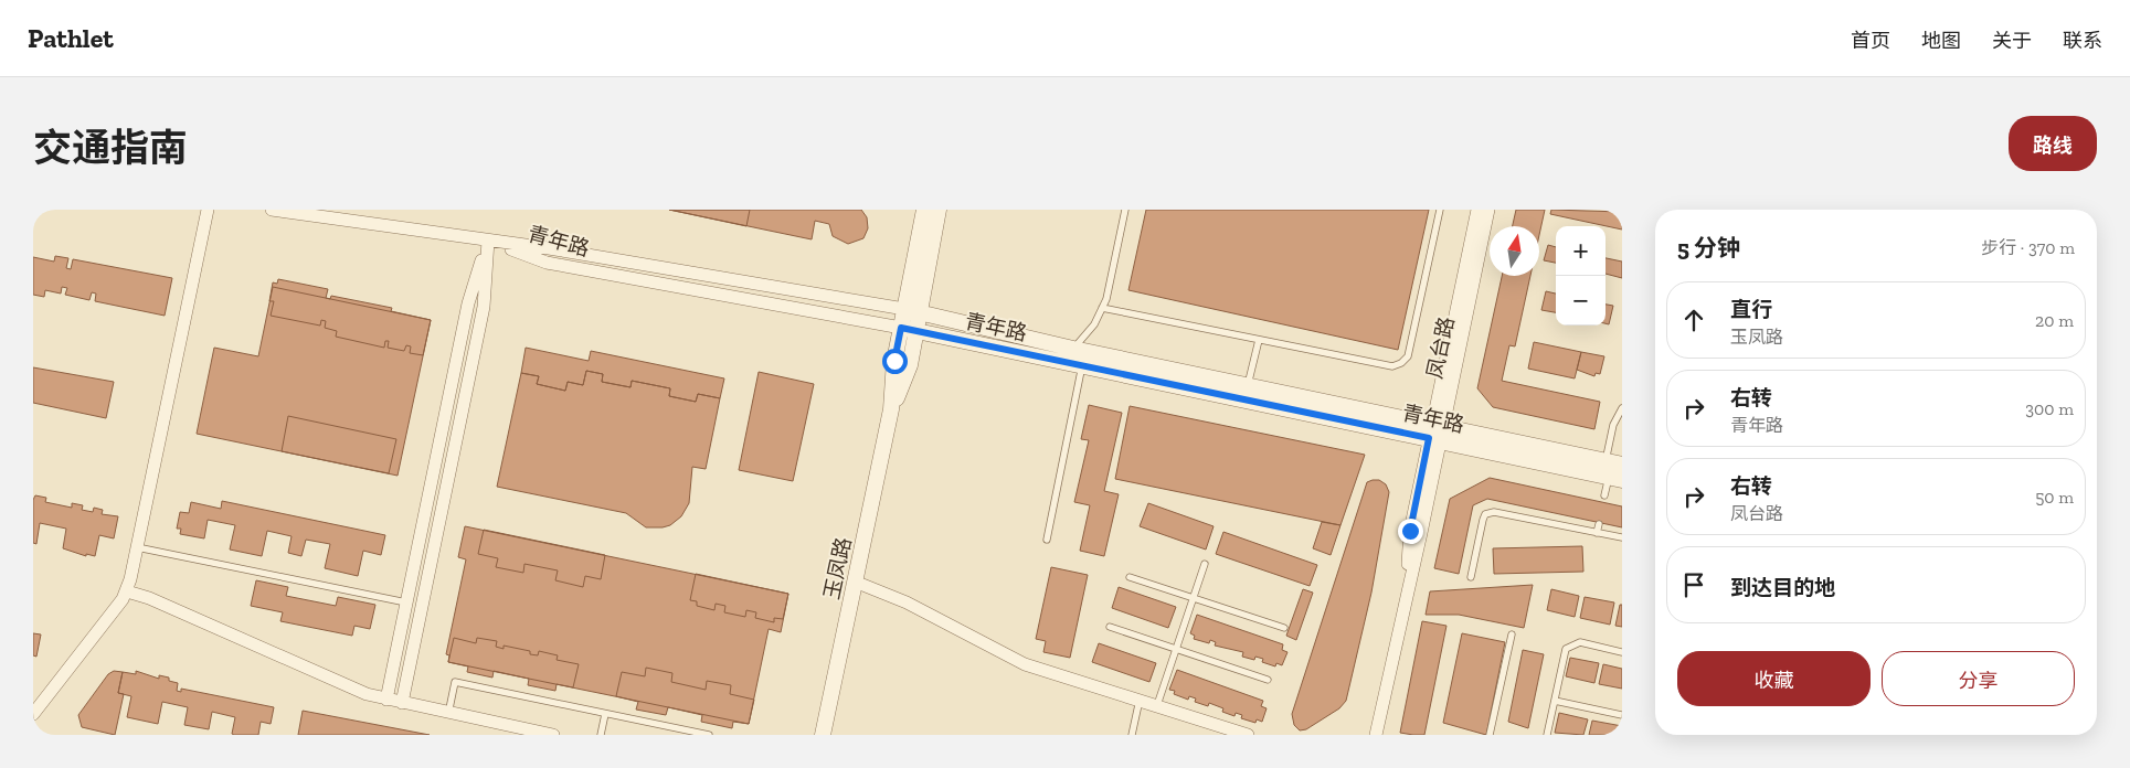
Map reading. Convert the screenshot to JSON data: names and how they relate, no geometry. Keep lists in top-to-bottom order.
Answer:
{
  "streets": {
    "street": ["青年路", "凤台路", "玉凤路"]
  },
  "crossings": [
    ["青年路", "凤台路"],
    ["青年路", "玉凤路"]
  ],
  "north": "top",
  "page": {
    "header": "Pathlet",
    "nav": [
      "首页",
      "地图",
      "关于",
      "联系"
    ],
    "title": "交通指南",
    "buttons": [
      "路线",
      ["收藏", "分享"]
    ],
    "heading": ["5 分钟", "步行 · 370 m"],
    "map_buttons": ["+", "−"],
    "list": [
      ["直行", "玉凤路", "20 m"],
      ["右转", "青年路", "300 m"],
      ["右转", "凤台路", "50 m"],
      "到达目的地"
    ]
  }
}
